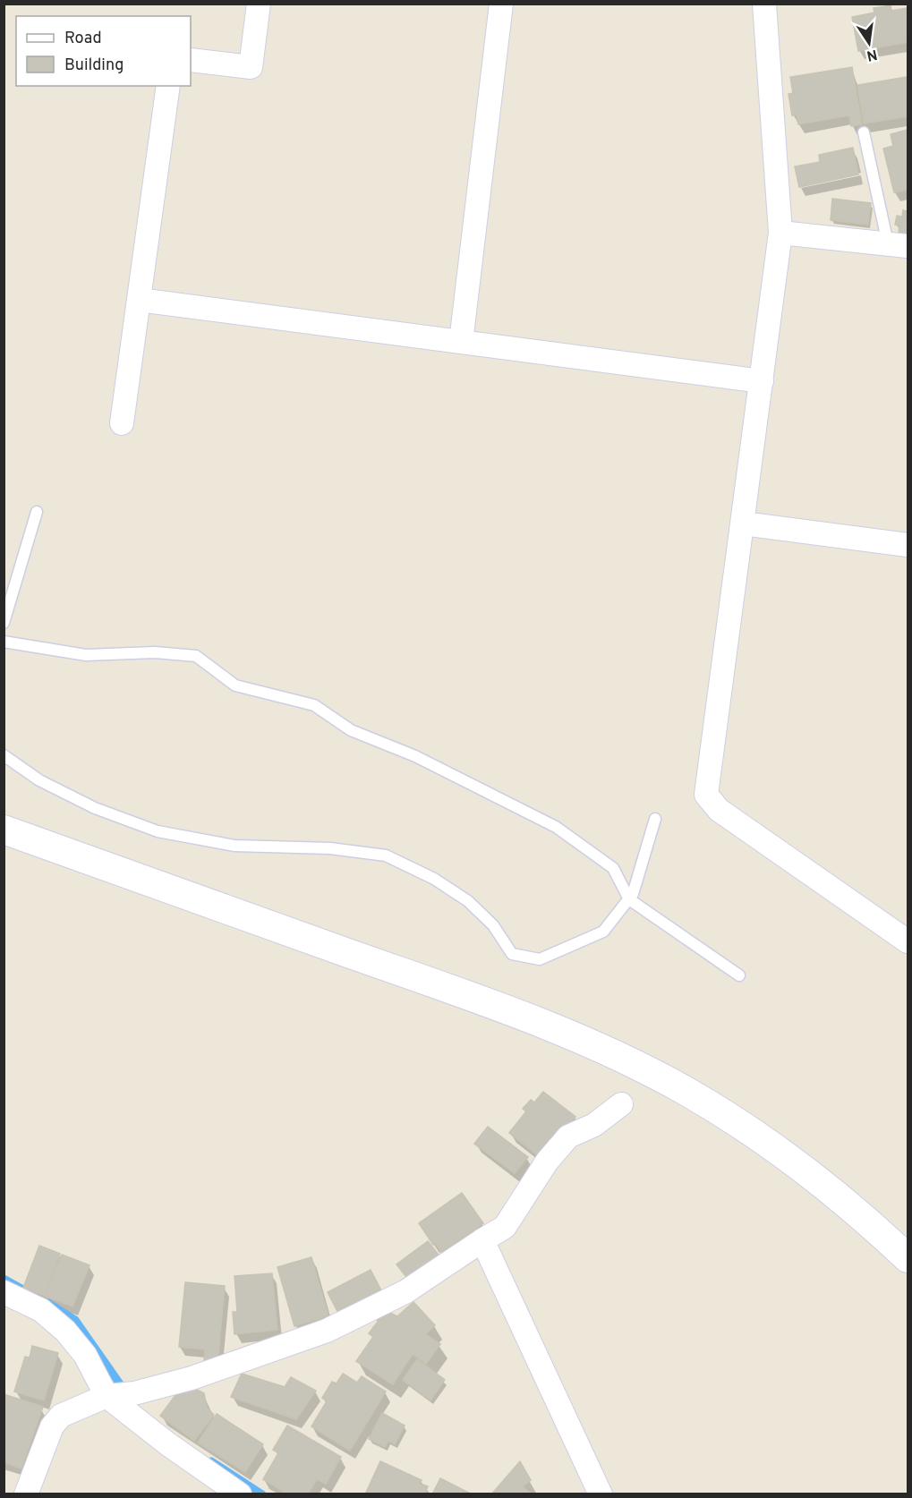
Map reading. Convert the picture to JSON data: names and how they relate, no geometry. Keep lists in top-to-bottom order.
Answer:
{
  "legend": ["Road", "Building"],
  "north": "bottom"
}
